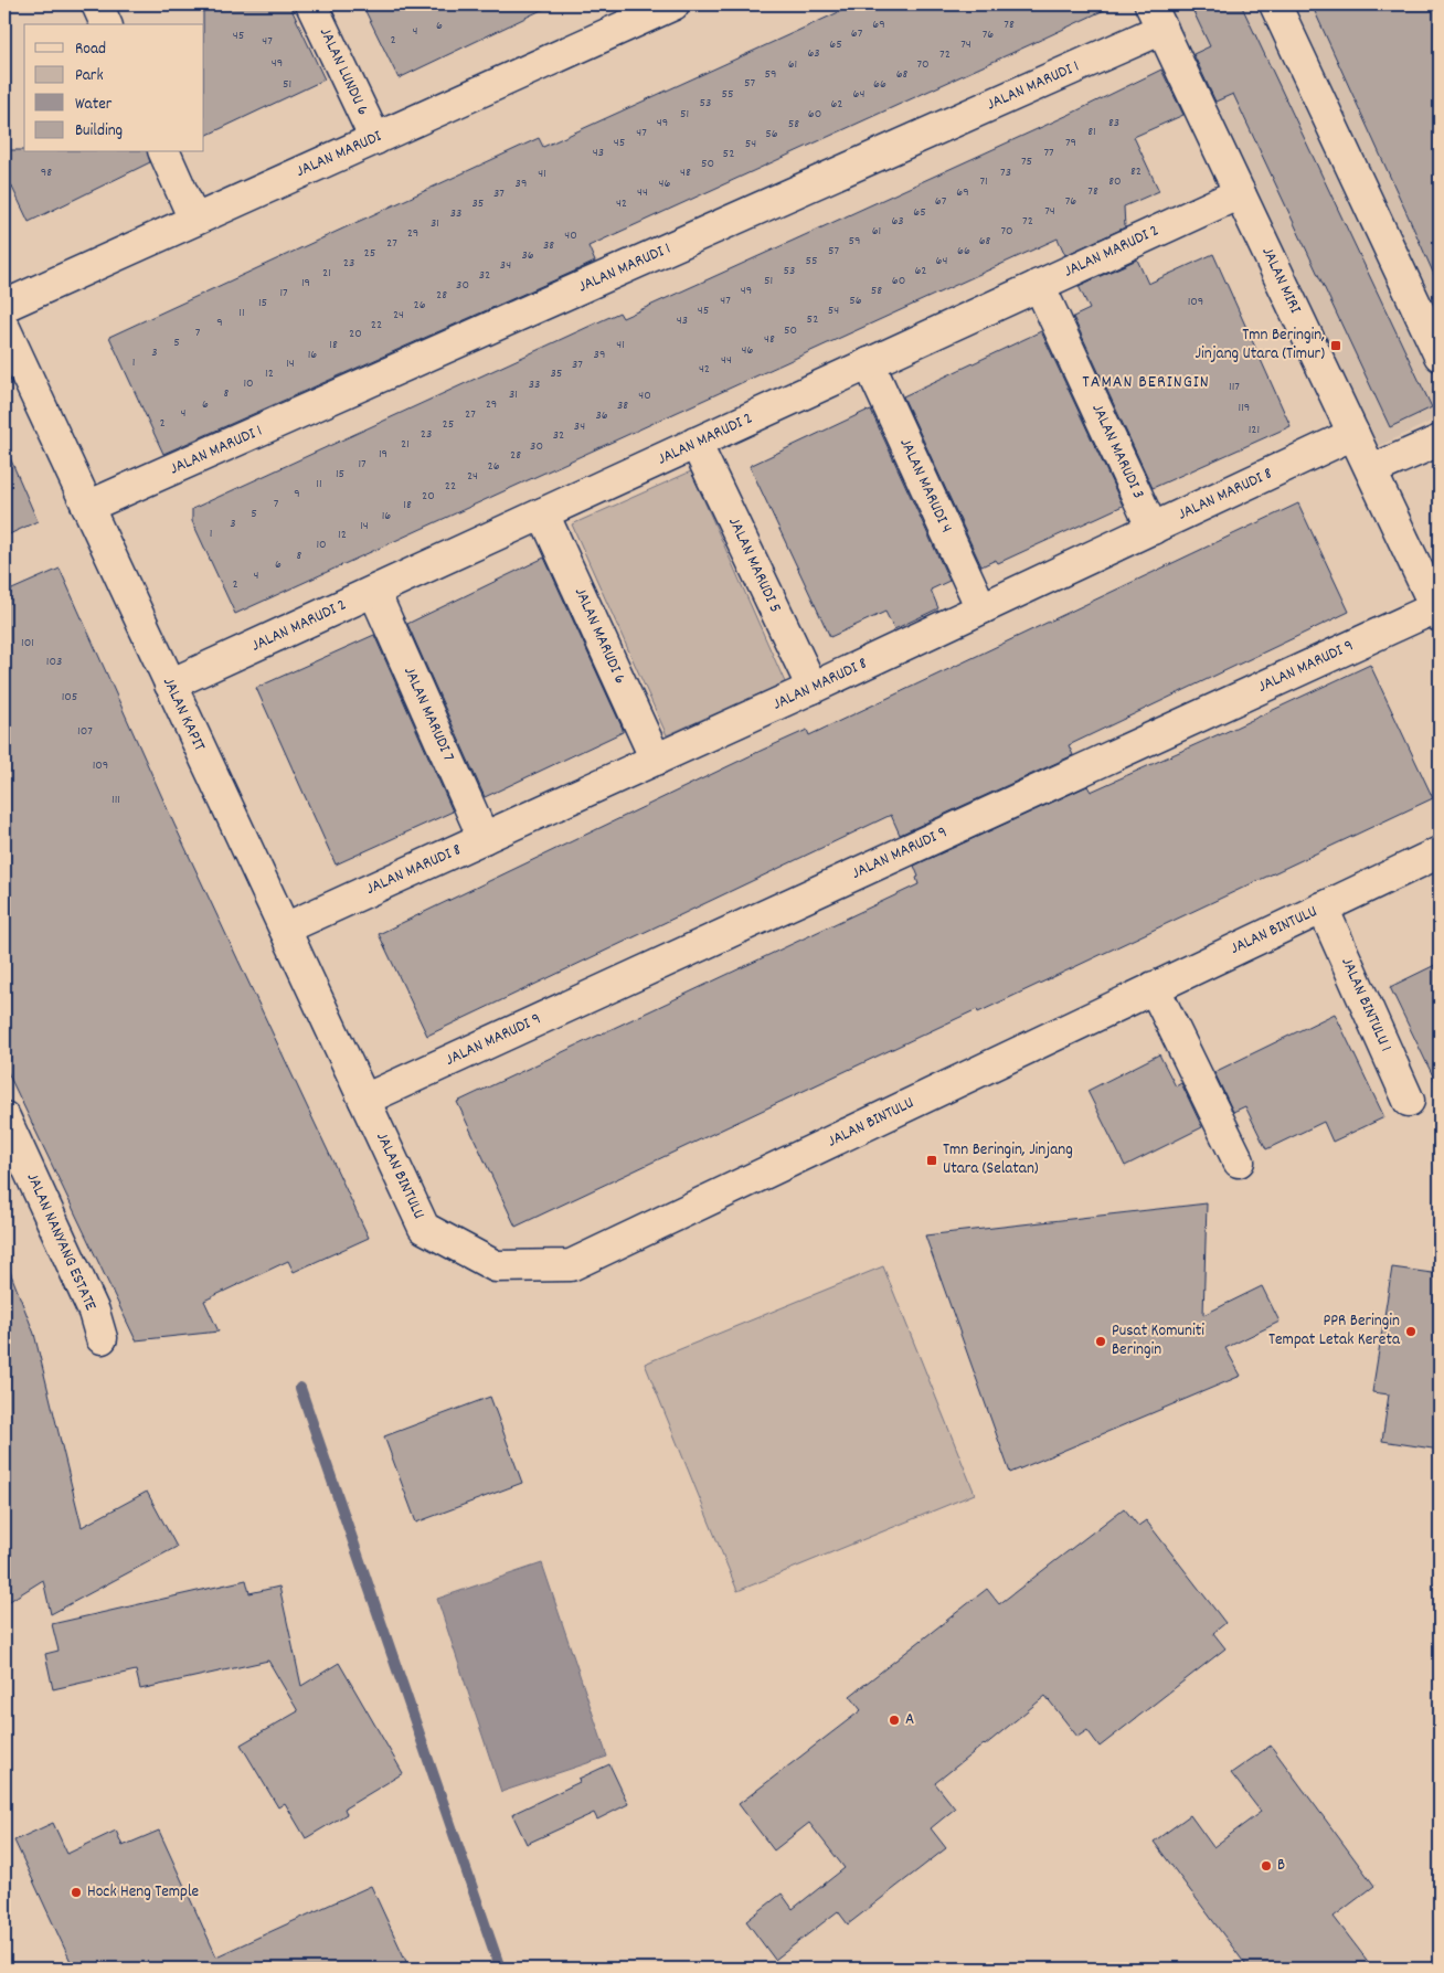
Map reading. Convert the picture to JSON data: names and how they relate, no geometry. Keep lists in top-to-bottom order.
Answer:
{
  "streets": {
    "street": [
      "JALAN LUNDU 6",
      "JALAN MARUDI 1",
      "JALAN MARUDI",
      "JALAN MARUDI 2",
      "JALAN MIRI",
      "JALAN MARUDI 3",
      "JALAN MARUDI 4",
      "JALAN MARUDI 8",
      "JALAN MARUDI 5",
      "JALAN MARUDI 6",
      "JALAN MARUDI 9",
      "JALAN KAPIT",
      "JALAN MARUDI 7",
      "JALAN BINTULU",
      "JALAN BINTULU 1",
      "JALAN NANYANG ESTATE"
    ]
  },
  "crossings": [
    ["JALAN LUNDU 6", "JALAN MARUDI"],
    ["JALAN MARUDI 1", "JALAN MIRI"],
    ["JALAN MARUDI 1", "JALAN KAPIT"],
    ["JALAN MARUDI 2", "JALAN MIRI"],
    ["JALAN MARUDI 2", "JALAN MARUDI 3"],
    ["JALAN MARUDI 2", "JALAN MARUDI 4"],
    ["JALAN MARUDI 2", "JALAN MARUDI 5"],
    ["JALAN MARUDI 2", "JALAN MARUDI 6"],
    ["JALAN MARUDI 2", "JALAN KAPIT"],
    ["JALAN MARUDI 2", "JALAN MARUDI 7"],
    ["JALAN MIRI", "JALAN MARUDI 8"],
    ["JALAN MIRI", "JALAN MARUDI 9"],
    ["JALAN MARUDI 3", "JALAN MARUDI 8"],
    ["JALAN MARUDI 4", "JALAN MARUDI 8"],
    ["JALAN MARUDI 8", "JALAN MARUDI 5"],
    ["JALAN MARUDI 8", "JALAN MARUDI 6"],
    ["JALAN MARUDI 8", "JALAN KAPIT"],
    ["JALAN MARUDI 8", "JALAN MARUDI 7"],
    ["JALAN MARUDI 9", "JALAN KAPIT"],
    ["JALAN MARUDI 9", "JALAN BINTULU"],
    ["JALAN KAPIT", "JALAN BINTULU"],
    ["JALAN BINTULU", "JALAN BINTULU 1"]
  ],
  "districts": ["TAMAN BERINGIN"],
  "places": {
    "transit": ["Tmn Beringin, Jinjang Utara (Timur)", "Tmn Beringin, Jinjang Utara (Selatan)"],
    "other": [
      "PPR Beringin Tempat Letak Kereta",
      "Pusat Komuniti Beringin",
      "A",
      "B",
      "Hock Heng Temple"
    ]
  },
  "house_numbers": [
    "69",
    "78",
    "6",
    "4",
    "67",
    "76",
    "45",
    "2",
    "47",
    "65",
    "74",
    "63",
    "72",
    "49",
    "61",
    "70",
    "59",
    "68",
    "57",
    "51",
    "66",
    "55",
    "64",
    "53",
    "62",
    "51",
    "60",
    "49",
    "83",
    "58",
    "81",
    "47",
    "56",
    "45",
    "79",
    "54",
    "43",
    "77",
    "52",
    "75",
    "50",
    "82",
    "98",
    "48",
    "73",
    "41",
    "71",
    "80",
    "39",
    "46",
    "78",
    "44",
    "69",
    "37",
    "67",
    "76",
    "35",
    "42",
    "74",
    "65",
    "33",
    "63",
    "72",
    "31",
    "61",
    "70",
    "29",
    "40",
    "59",
    "68",
    "27",
    "38",
    "57",
    "66",
    "25",
    "36",
    "55",
    "64",
    "23",
    "34",
    "53",
    "62",
    "21",
    "32",
    "51",
    "60",
    "19",
    "30",
    "49",
    "58",
    "17",
    "28",
    "47",
    "56",
    "109",
    "15",
    "26",
    "45",
    "54",
    "11",
    "24",
    "52",
    "43",
    "9",
    "22",
    "50",
    "7",
    "20",
    "48",
    "5",
    "18",
    "41",
    "46",
    "3",
    "16",
    "39",
    "44",
    "1",
    "14",
    "37",
    "42",
    "12",
    "35",
    "10",
    "33",
    "117",
    "8",
    "31",
    "40",
    "6",
    "29",
    "38",
    "119",
    "4",
    "27",
    "36",
    "2",
    "25",
    "34",
    "121",
    "23",
    "32",
    "21",
    "30",
    "19",
    "28",
    "17",
    "26",
    "15",
    "24",
    "11",
    "22",
    "9",
    "20",
    "7",
    "18",
    "5",
    "16",
    "3",
    "14",
    "1",
    "12",
    "10",
    "8",
    "6",
    "4",
    "2",
    "101",
    "103",
    "105",
    "107",
    "109",
    "111"
  ],
  "legend": [
    "Road",
    "Park",
    "Water",
    "Building"
  ]
}
